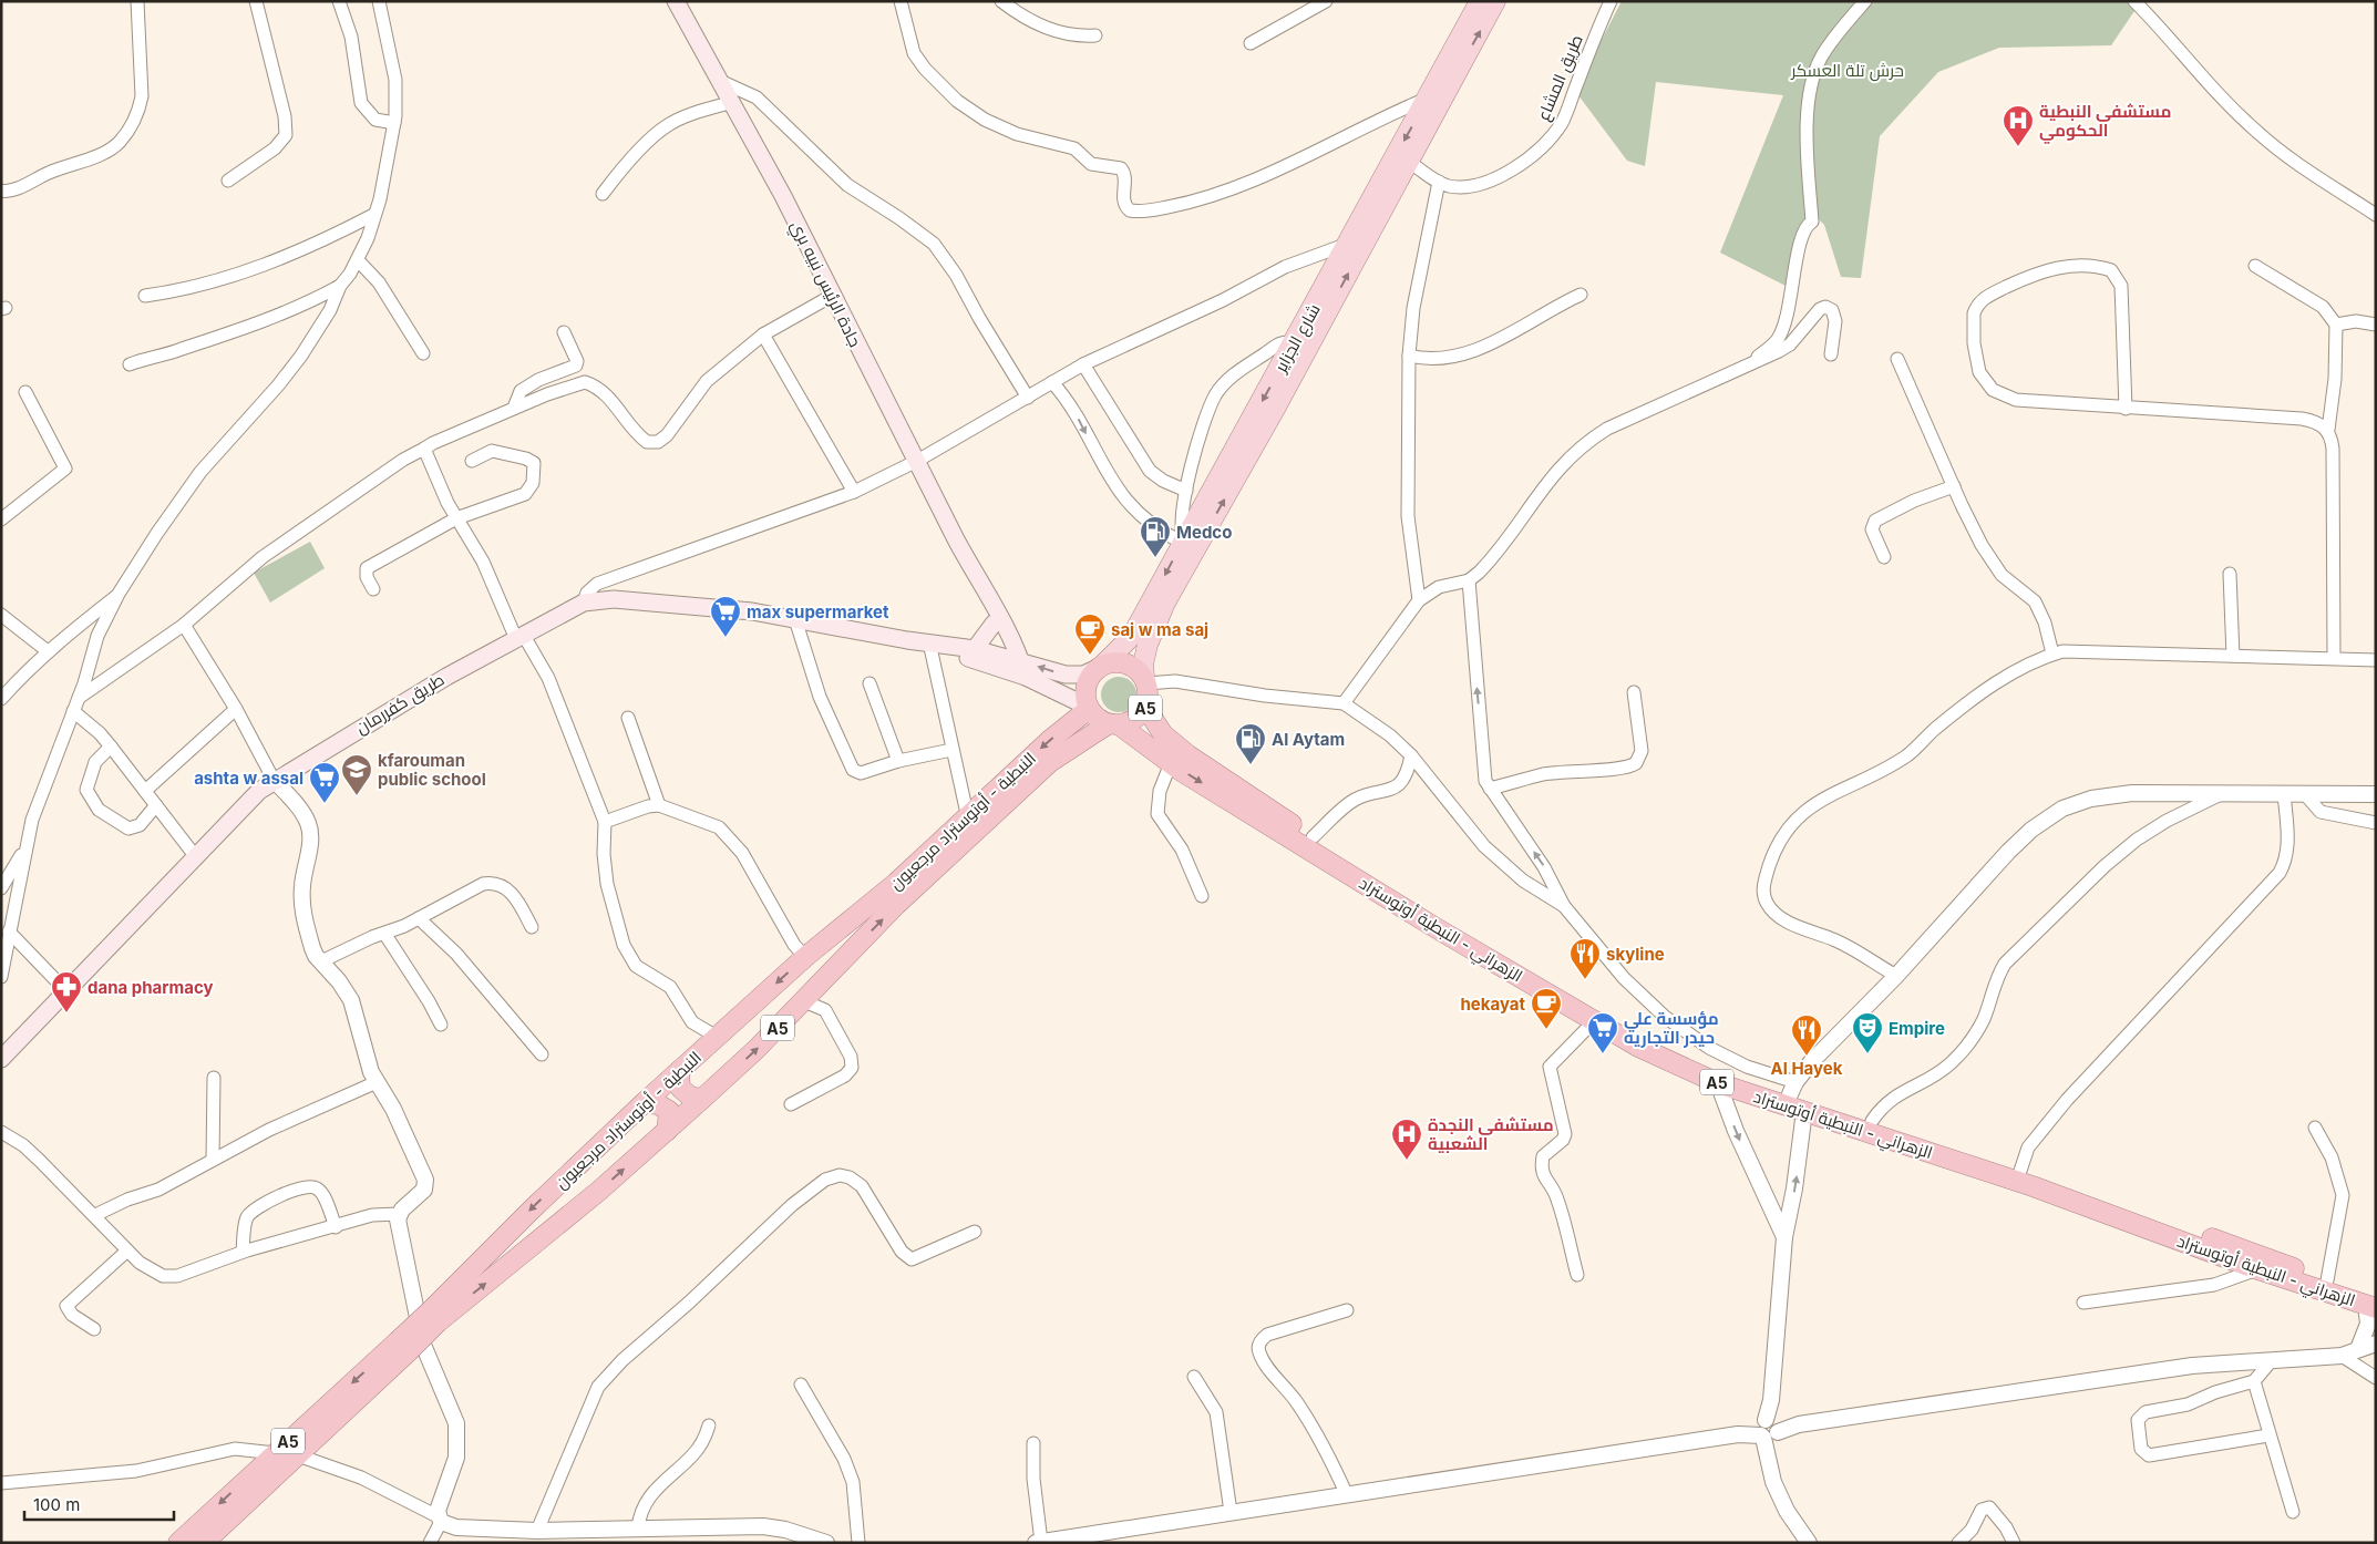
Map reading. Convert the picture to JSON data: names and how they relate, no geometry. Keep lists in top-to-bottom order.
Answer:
{
  "streets": {
    "highway": ["A5", "النبطية - أوتوستراد مرجعيون", "الزهراني - النبطية أوتوستراد"],
    "main road": ["جادة الرئيس نبيه بري", "شارع الجزاير", "طريق كفررمان"],
    "street": ["طريق المشاع"]
  },
  "crossings": [
    ["طريق المشاع", "شارع الجزاير"],
    ["شارع الجزاير", "A5"],
    ["شارع الجزاير", "النبطية - أوتوستراد مرجعيون"],
    ["شارع الجزاير", "الزهراني - النبطية أوتوستراد"],
    ["A5", "النبطية - أوتوستراد مرجعيون"],
    ["A5", "الزهراني - النبطية أوتوستراد"],
    ["النبطية - أوتوستراد مرجعيون", "الزهراني - النبطية أوتوستراد"]
  ],
  "parks": ["حرش تلة العسكر"],
  "places": {
    "hospital": ["مستشفى النبطية الحكومي", "مستشفى النجدة الشعبية"],
    "fuel station": ["Medco", "Al Aytam"],
    "supermarket": ["max supermarket", "ashta w assal", "مؤسسة علي حيدر التجاريه"],
    "cafe": ["saj w ma saj", "hekayat"],
    "school or university": ["kfarouman public school"],
    "restaurant": ["skyline", "Al Hayek"],
    "pharmacy": ["dana pharmacy"],
    "theatre": ["Empire"]
  },
  "scale_bar": "100 m"
}
